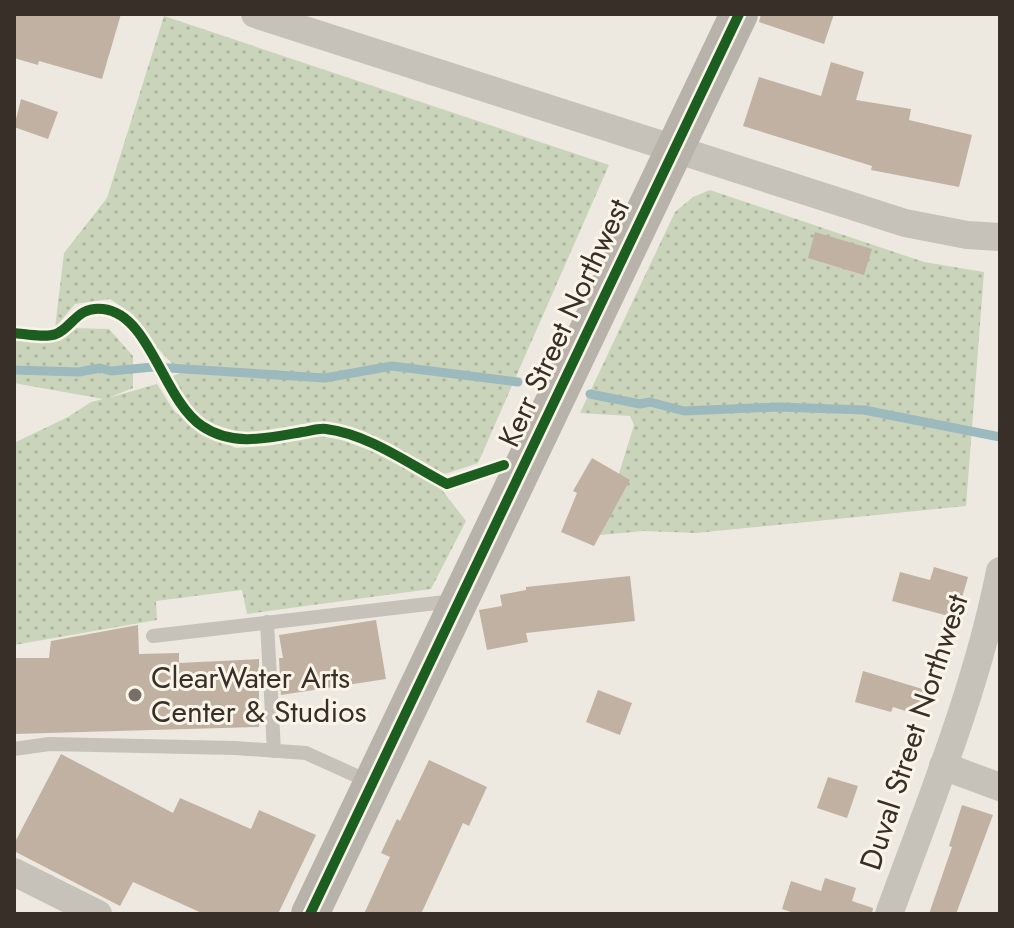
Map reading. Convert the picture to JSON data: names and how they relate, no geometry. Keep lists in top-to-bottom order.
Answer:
{
  "streets": {
    "street": ["Kerr Street Northwest", "Duval Street Northwest"]
  },
  "places": ["ClearWater Arts Center & Studios"]
}
